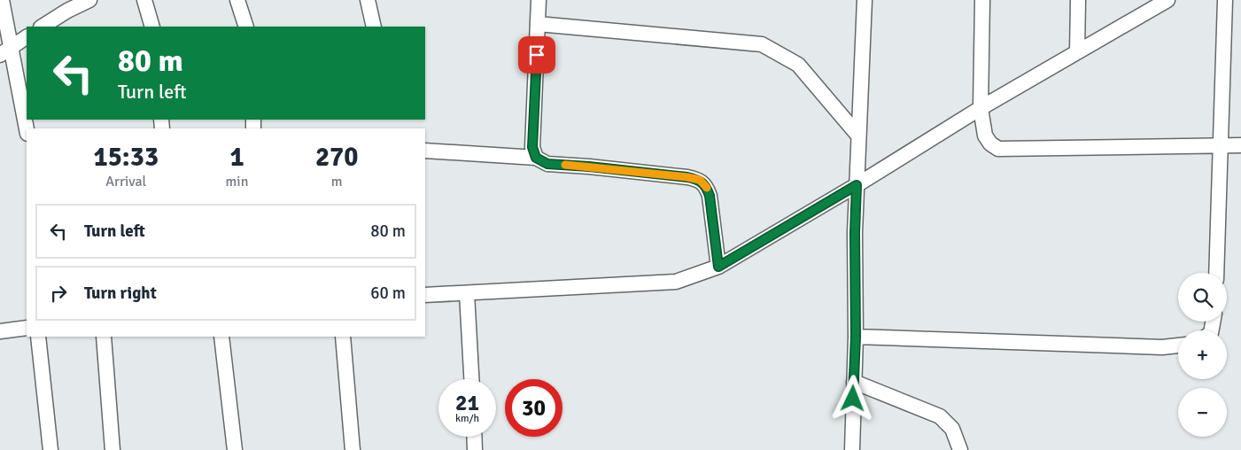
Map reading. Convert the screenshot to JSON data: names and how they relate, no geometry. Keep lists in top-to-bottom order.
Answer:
{
  "page": {
    "turn": ["80 m", "Turn left"],
    "eta": [
      "15:33",
      "Arrival",
      "1",
      "min",
      "270",
      "m"
    ],
    "list": [
      {
        "name": "Turn left",
        "value": "80 m"
      },
      {
        "name": "Turn right",
        "value": "60 m"
      }
    ],
    "map_buttons": ["+", "−"],
    "speed": "21 km/h",
    "limit": "30"
  }
}
